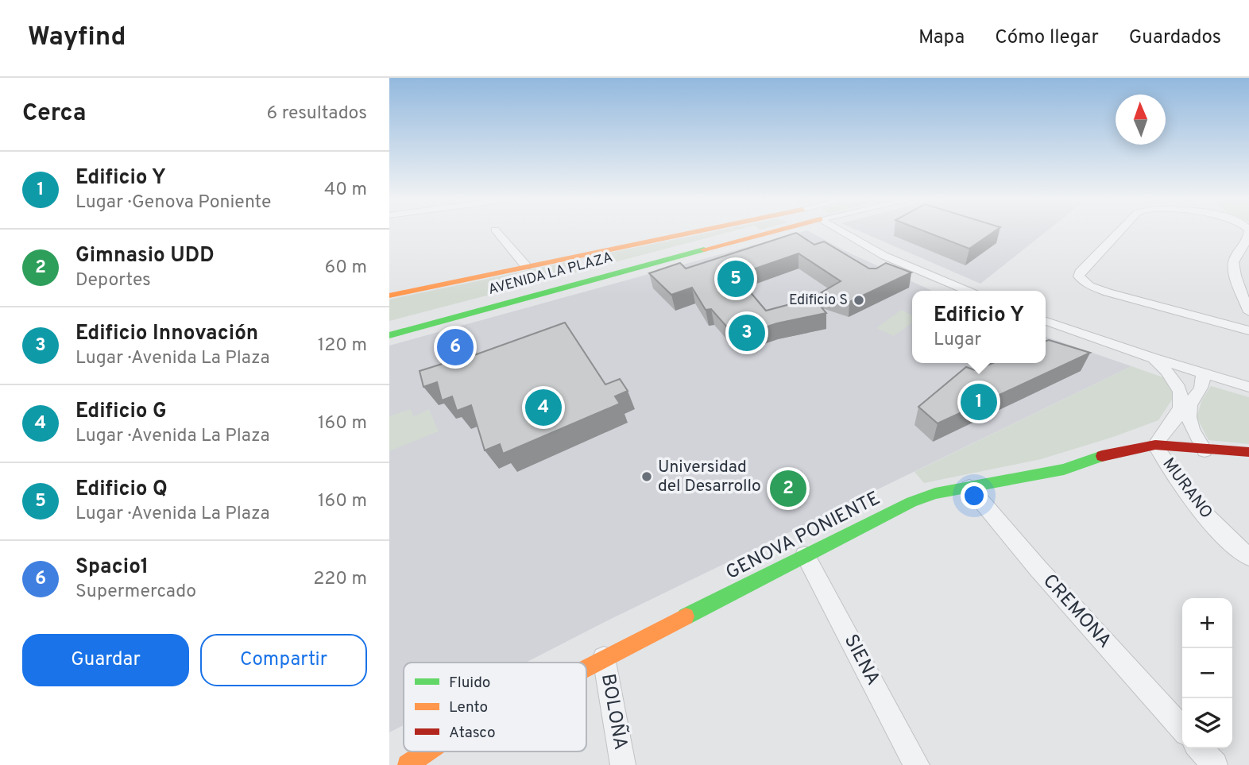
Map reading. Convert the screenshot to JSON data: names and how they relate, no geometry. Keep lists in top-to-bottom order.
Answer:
{
  "streets": {
    "main road": ["AVENIDA LA PLAZA", "GENOVA PONIENTE"],
    "street": [
      "MURANO",
      "CREMONA",
      "SIENA",
      "BOLOÑA"
    ]
  },
  "crossings": [
    ["MURANO", "GENOVA PONIENTE"],
    ["GENOVA PONIENTE", "CREMONA"],
    ["GENOVA PONIENTE", "SIENA"],
    ["GENOVA PONIENTE", "BOLOÑA"]
  ],
  "places": ["Edificio S", "Universidad del Desarrollo"],
  "legend": ["Fluido", "Lento", "Atasco"],
  "north": "top",
  "page": {
    "header": "Wayfind",
    "nav": ["Mapa", "Cómo llegar", "Guardados"],
    "heading": ["Cerca", "6 resultados"],
    "list": [
      {
        "mark": "1",
        "name": "Edificio Y",
        "note": "Lugar · Genova Poniente",
        "value": "40 m"
      },
      {
        "mark": "2",
        "name": "Gimnasio UDD",
        "note": "Deportes",
        "value": "60 m"
      },
      {
        "mark": "3",
        "name": "Edificio Innovación",
        "note": "Lugar · Avenida La Plaza",
        "value": "120 m"
      },
      {
        "mark": "4",
        "name": "Edificio G",
        "note": "Lugar · Avenida La Plaza",
        "value": "160 m"
      },
      {
        "mark": "5",
        "name": "Edificio Q",
        "note": "Lugar · Avenida La Plaza",
        "value": "160 m"
      },
      {
        "mark": "6",
        "name": "Spacio1",
        "note": "Supermercado",
        "value": "220 m"
      }
    ],
    "pins": [
      "5",
      "3",
      "6",
      "1",
      "4",
      "2"
    ],
    "popup": ["Edificio Y", "Lugar"],
    "map_buttons": ["+", "−"],
    "buttons": ["Guardar", "Compartir"]
  }
}
